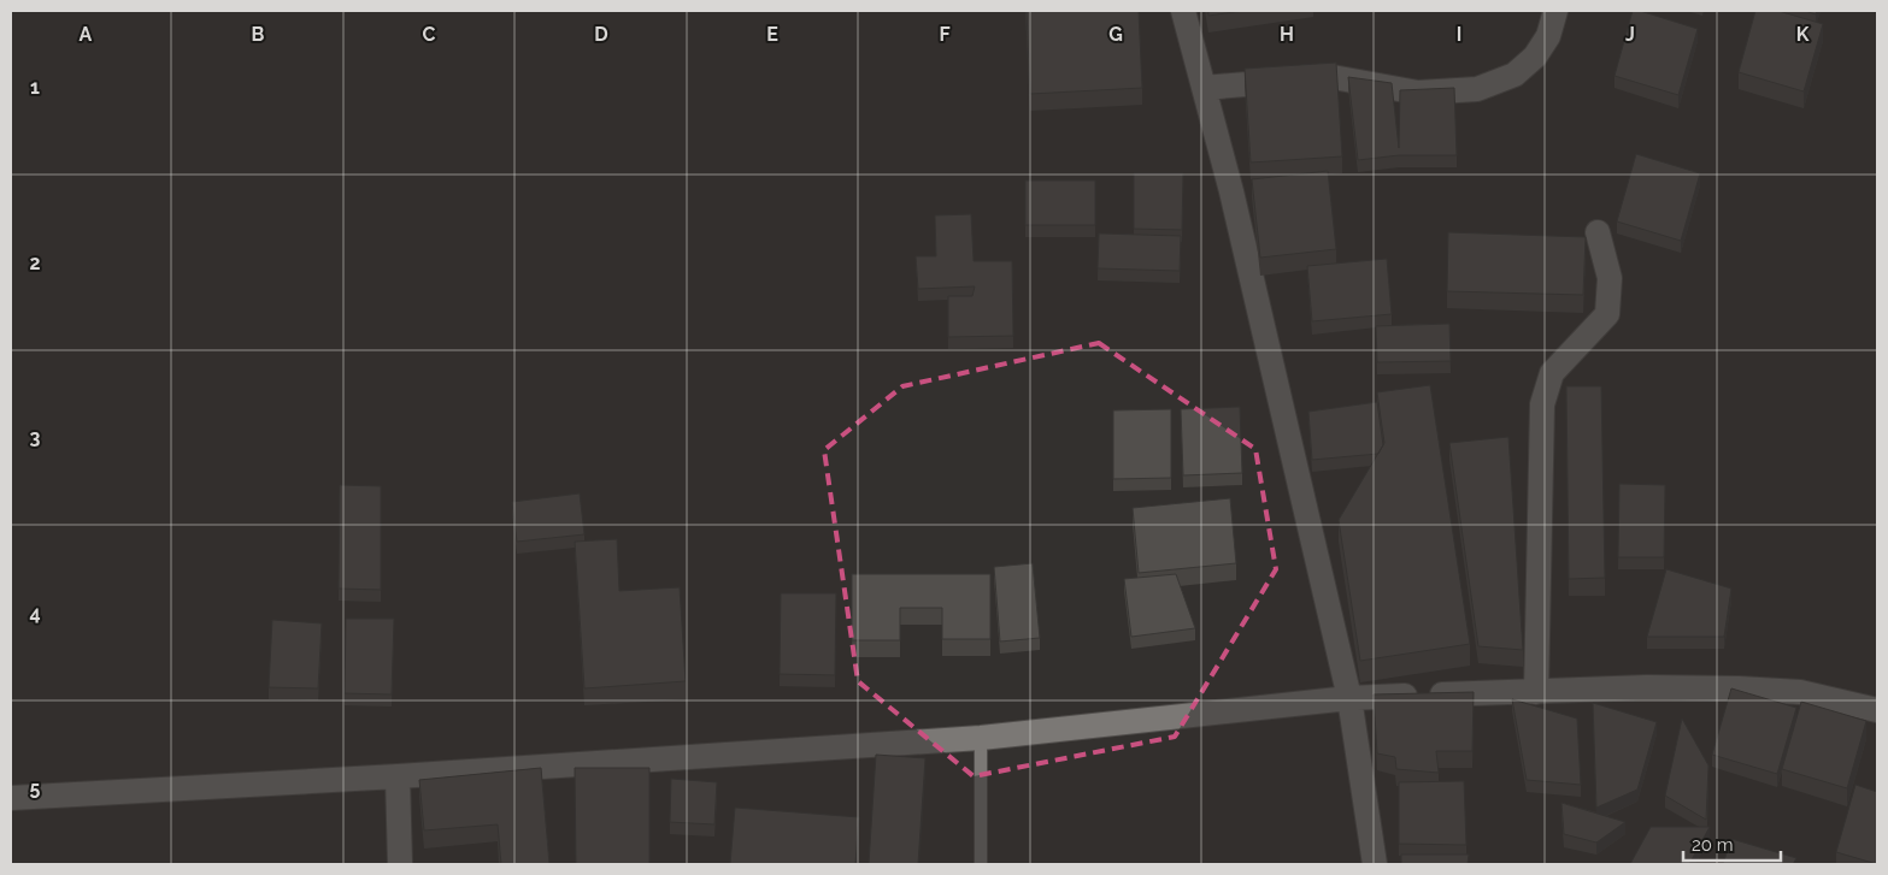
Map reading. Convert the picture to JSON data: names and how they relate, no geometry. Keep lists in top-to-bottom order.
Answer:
{
  "scale_bar": "20 m",
  "grid": {
    "columns": [
      "A",
      "B",
      "C",
      "D",
      "E",
      "F",
      "G",
      "H",
      "I",
      "J",
      "K"
    ],
    "rows": [
      "1",
      "2",
      "3",
      "4",
      "5"
    ]
  }
}
